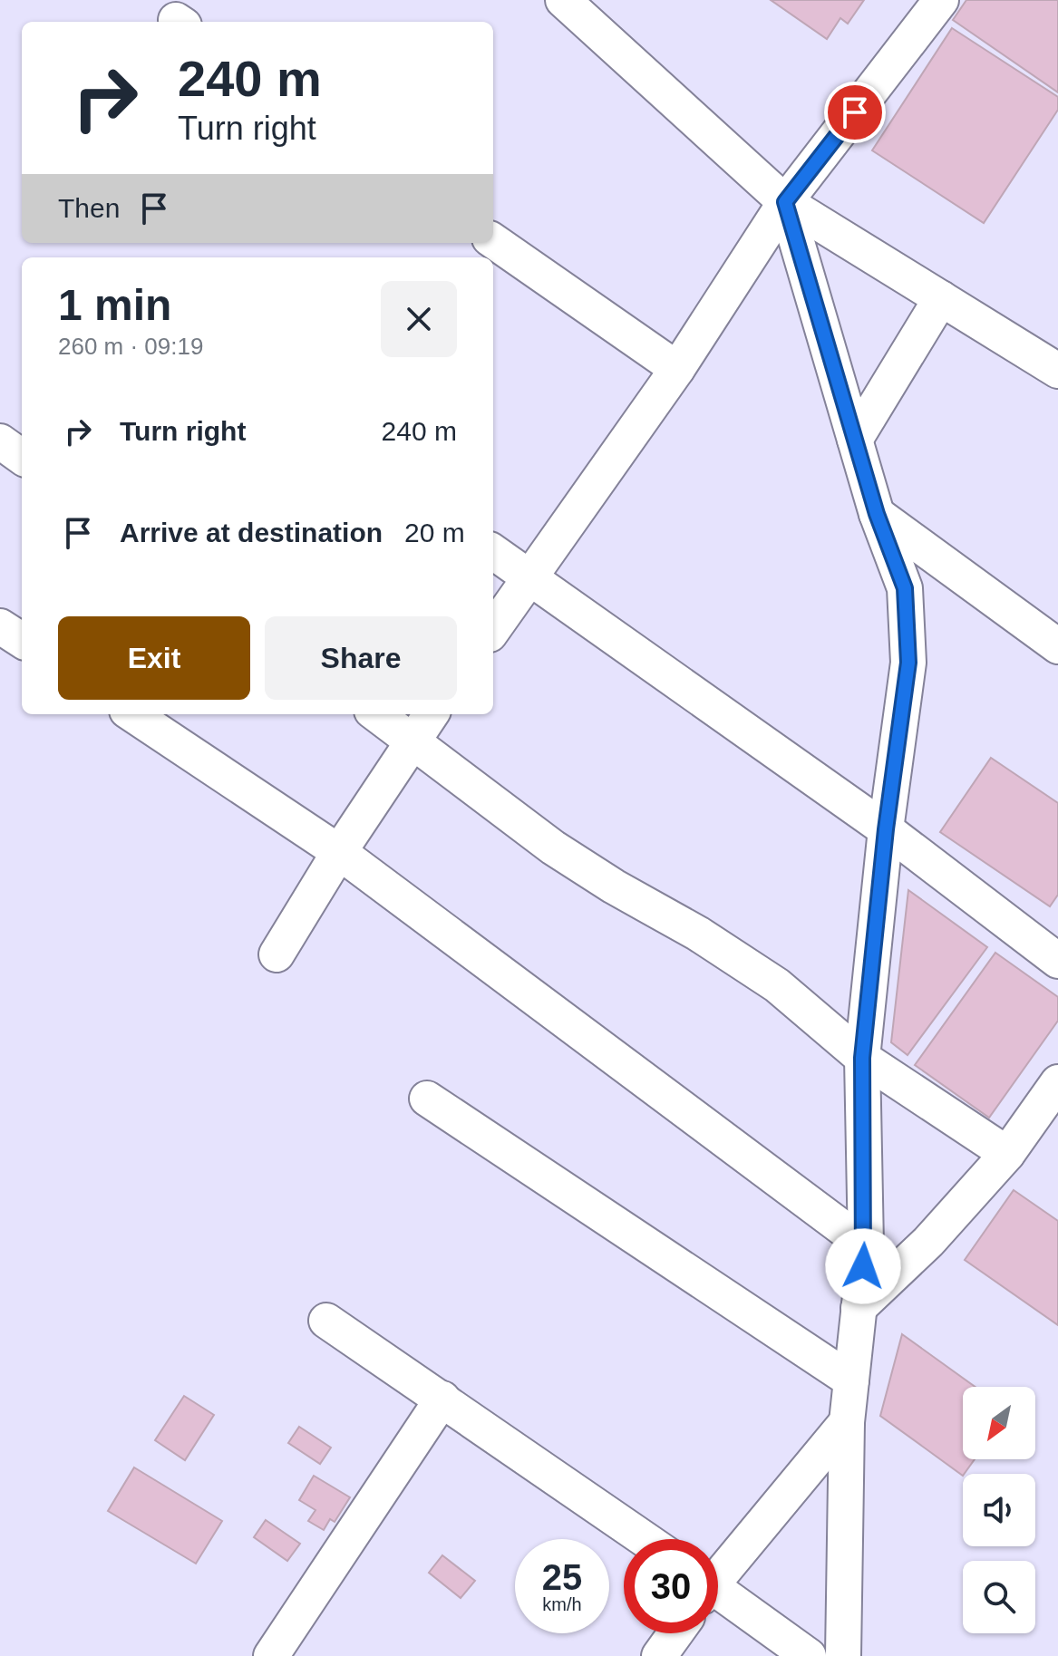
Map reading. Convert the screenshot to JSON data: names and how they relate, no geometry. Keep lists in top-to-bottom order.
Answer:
{
  "north": "bottom left",
  "page": {
    "turn": ["240 m", "Turn right"],
    "then": "Then",
    "heading": ["1 min", "260 m · 09:19"],
    "list": [
      {
        "name": "Turn right",
        "value": "240 m"
      },
      {
        "name": "Arrive at destination",
        "value": "20 m"
      }
    ],
    "buttons": ["Exit", "Share"],
    "speed": "25 km/h",
    "limit": "30"
  }
}
